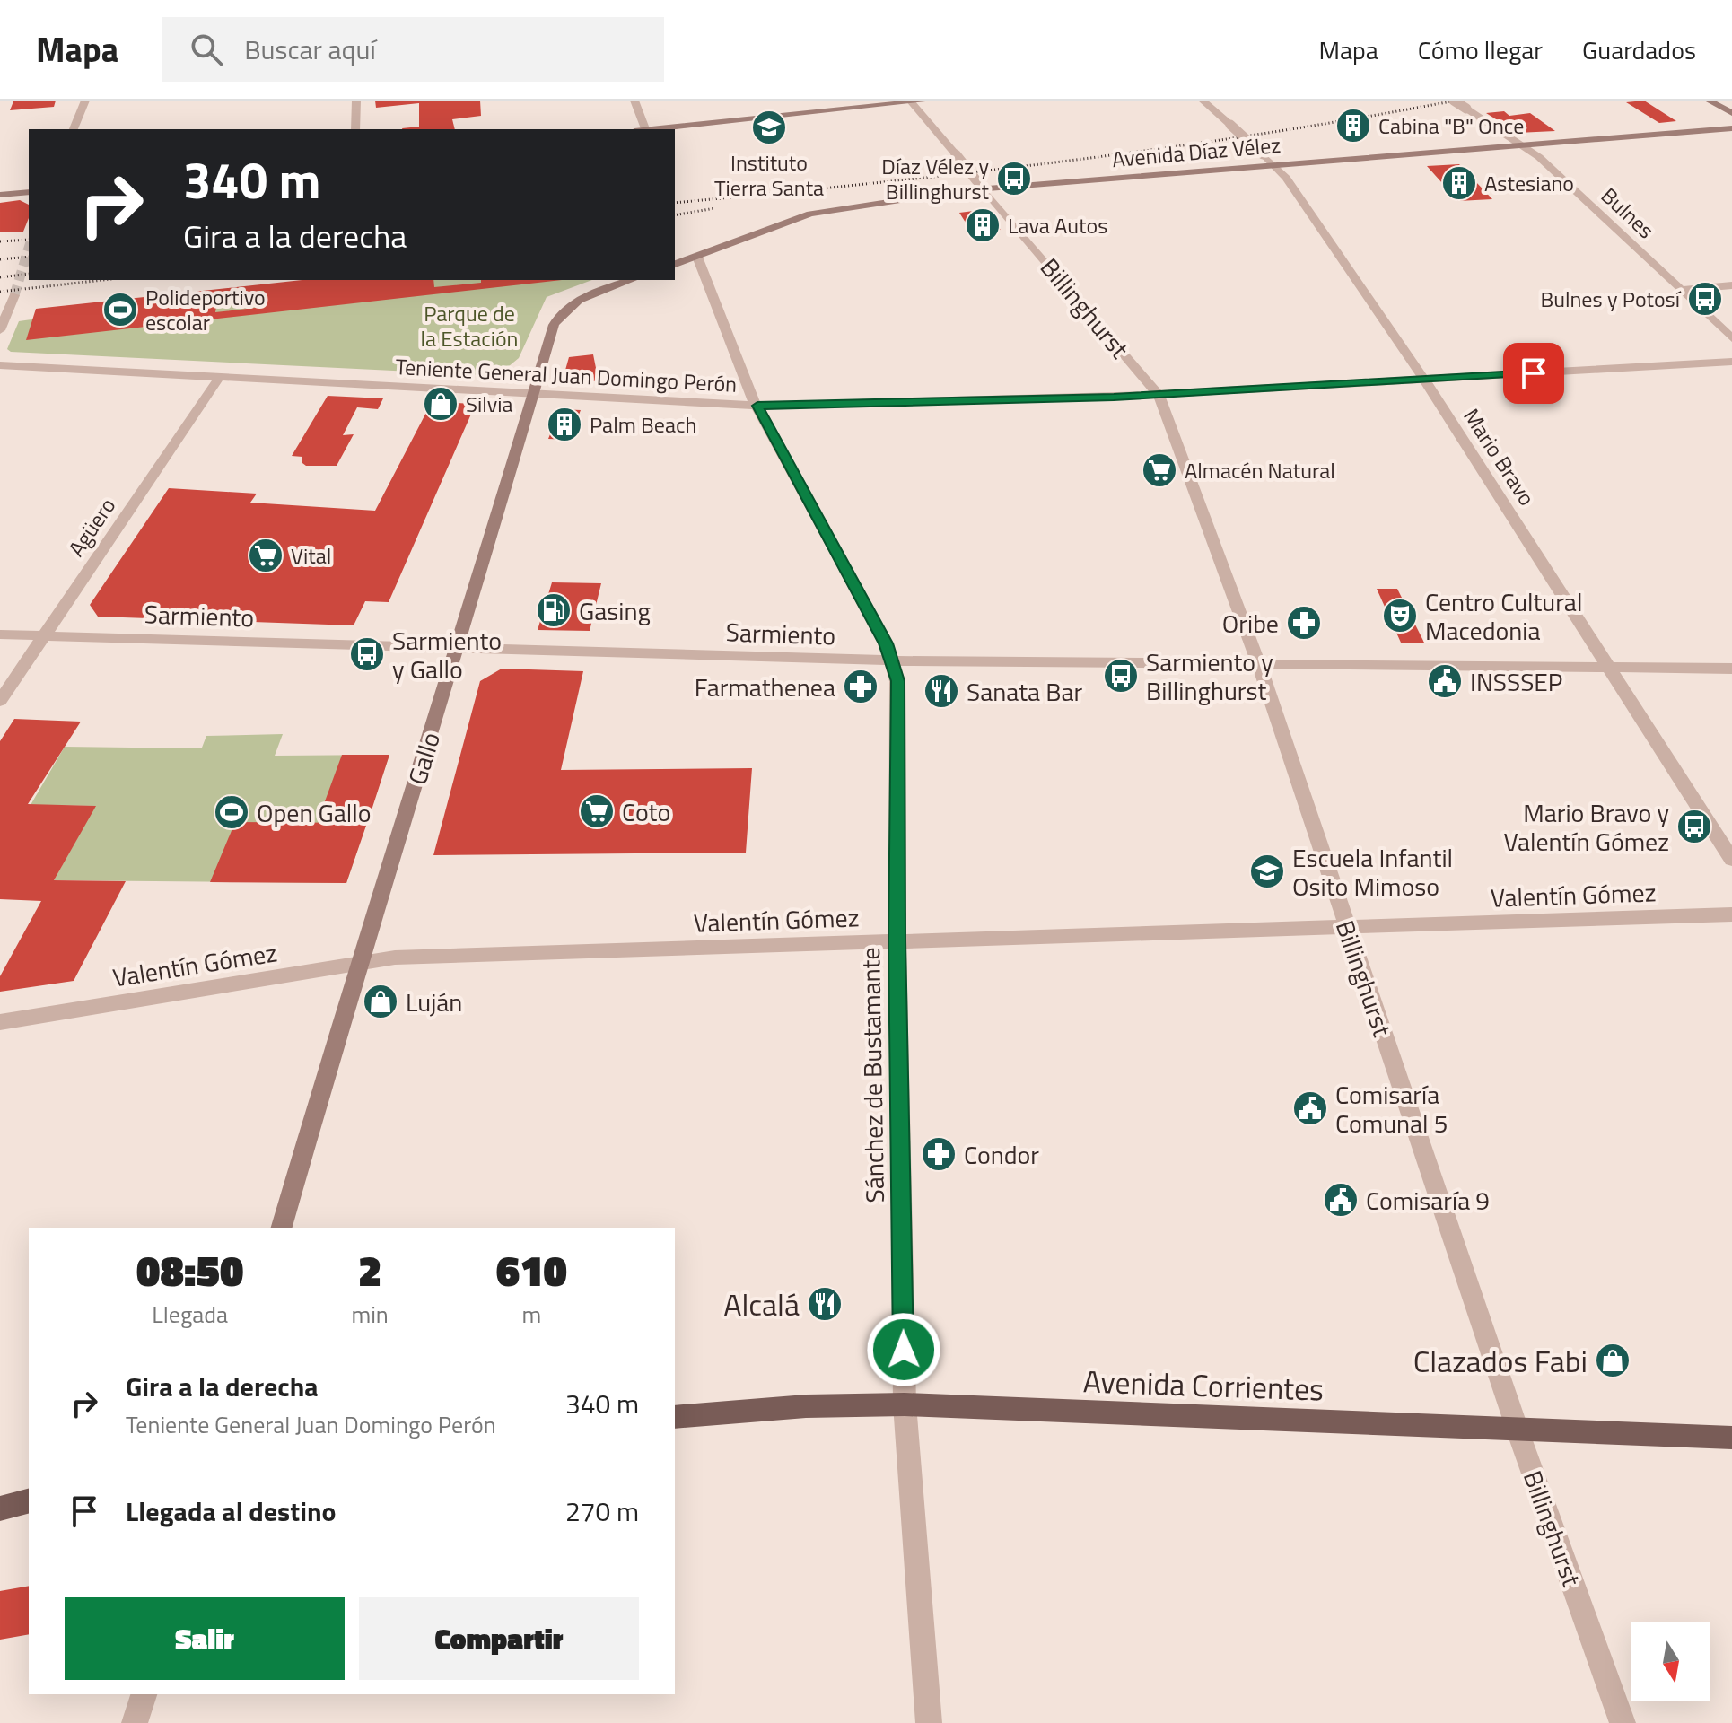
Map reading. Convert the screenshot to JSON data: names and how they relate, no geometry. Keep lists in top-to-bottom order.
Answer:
{
  "streets": {
    "main road": ["Avenida Díaz Vélez", "Gallo", "Avenida Corrientes"],
    "street": [
      "Bulnes",
      "Billinghurst",
      "Teniente General Juan Domingo Perón",
      "Mario Bravo",
      "Agüero",
      "Sarmiento",
      "Valentín Gómez",
      "Sánchez de Bustamante"
    ]
  },
  "crossings": [
    ["Avenida Díaz Vélez", "Bulnes"],
    ["Avenida Díaz Vélez", "Billinghurst"],
    ["Avenida Díaz Vélez", "Mario Bravo"],
    ["Avenida Díaz Vélez", "Sánchez de Bustamante"],
    ["Billinghurst", "Teniente General Juan Domingo Perón"],
    ["Billinghurst", "Sarmiento"],
    ["Billinghurst", "Valentín Gómez"],
    ["Billinghurst", "Avenida Corrientes"],
    ["Teniente General Juan Domingo Perón", "Mario Bravo"],
    ["Teniente General Juan Domingo Perón", "Agüero"],
    ["Teniente General Juan Domingo Perón", "Gallo"],
    ["Teniente General Juan Domingo Perón", "Sánchez de Bustamante"],
    ["Mario Bravo", "Sarmiento"],
    ["Agüero", "Sarmiento"],
    ["Sarmiento", "Gallo"],
    ["Sarmiento", "Sánchez de Bustamante"],
    ["Gallo", "Valentín Gómez"],
    ["Valentín Gómez", "Sánchez de Bustamante"],
    ["Sánchez de Bustamante", "Avenida Corrientes"]
  ],
  "parks": ["Parque de la Estación"],
  "places": {
    "building": [
      "Cabina \"B\" Once",
      "Astesiano",
      "Lava Autos",
      "Palm Beach"
    ],
    "school or university": ["Instituto Tierra Santa", "Escuela Infantil Osito Mimoso"],
    "bus stop": [
      "Díaz Vélez y Billinghurst",
      "Bulnes y Potosí",
      "Sarmiento y Gallo",
      "Sarmiento y Billinghurst",
      "Mario Bravo y Valentín Gómez"
    ],
    "sports": ["Polideportivo escolar", "Open Gallo"],
    "shop": ["Silvia", "Luján", "Clazados Fabi"],
    "supermarket": ["Almacén Natural", "Vital", "Coto"],
    "fuel station": ["Gasing"],
    "theatre": ["Centro Cultural Macedonia"],
    "pharmacy": ["Oribe", "Farmathenea", "Condor"],
    "public building": ["INSSSEP", "Comisaría Comunal 5", "Comisaría 9"],
    "restaurant": ["Sanata Bar", "Alcalá"]
  },
  "north": "bottom",
  "page": {
    "header": "Mapa",
    "search": "Buscar aquí",
    "nav": ["Mapa", "Cómo llegar", "Guardados"],
    "turn": ["340 m", "Gira a la derecha"],
    "eta": [
      "08:50",
      "Llegada",
      "2",
      "min",
      "610",
      "m"
    ],
    "list": [
      {
        "name": "Gira a la derecha",
        "note": "Teniente General Juan Domingo Perón",
        "value": "340 m"
      },
      {
        "name": "Llegada al destino",
        "value": "270 m"
      }
    ],
    "buttons": ["Salir", "Compartir"]
  }
}
